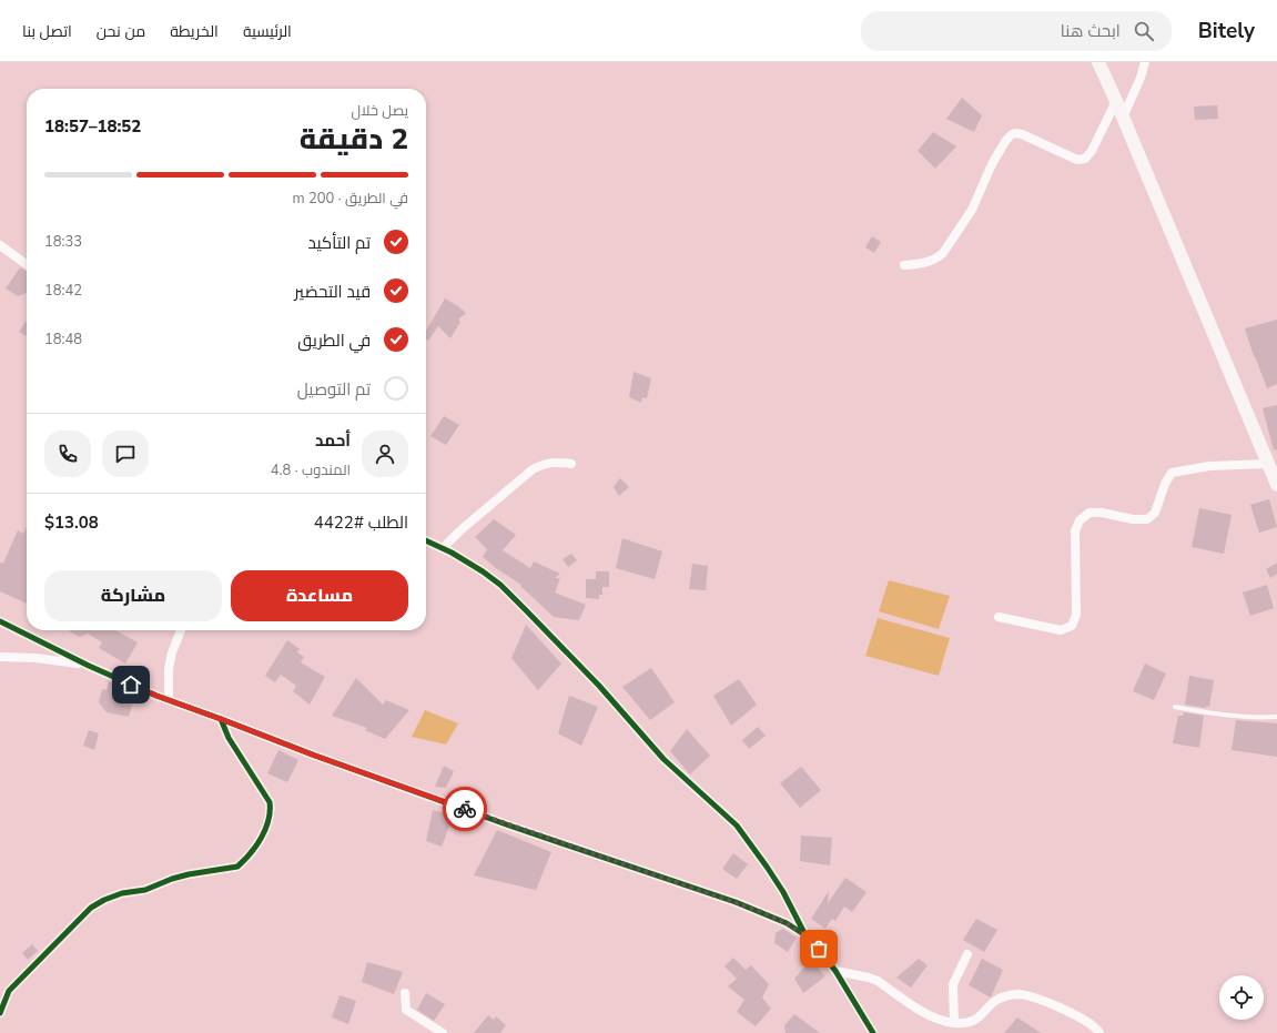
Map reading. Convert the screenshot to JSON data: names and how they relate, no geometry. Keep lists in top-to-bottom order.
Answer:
{
  "page": {
    "header": "Bitely",
    "search": "ابحث هنا",
    "nav": [
      "الرئيسية",
      "الخريطة",
      "من نحن",
      "اتصل بنا"
    ],
    "heading": ["2 دقيقة", "يصل خلال", "18:52–18:57"],
    "panel": [
      "أحمد",
      "المندوب · 4.8",
      "الطلب #4422",
      "$13.08"
    ],
    "bar": "في الطريق · 200 m",
    "list": [
      ["تم التأكيد", "18:33"],
      ["قيد التحضير", "18:42"],
      ["في الطريق", "18:48"],
      "تم التوصيل"
    ],
    "buttons": ["مساعدة", "مشاركة"]
  }
}
